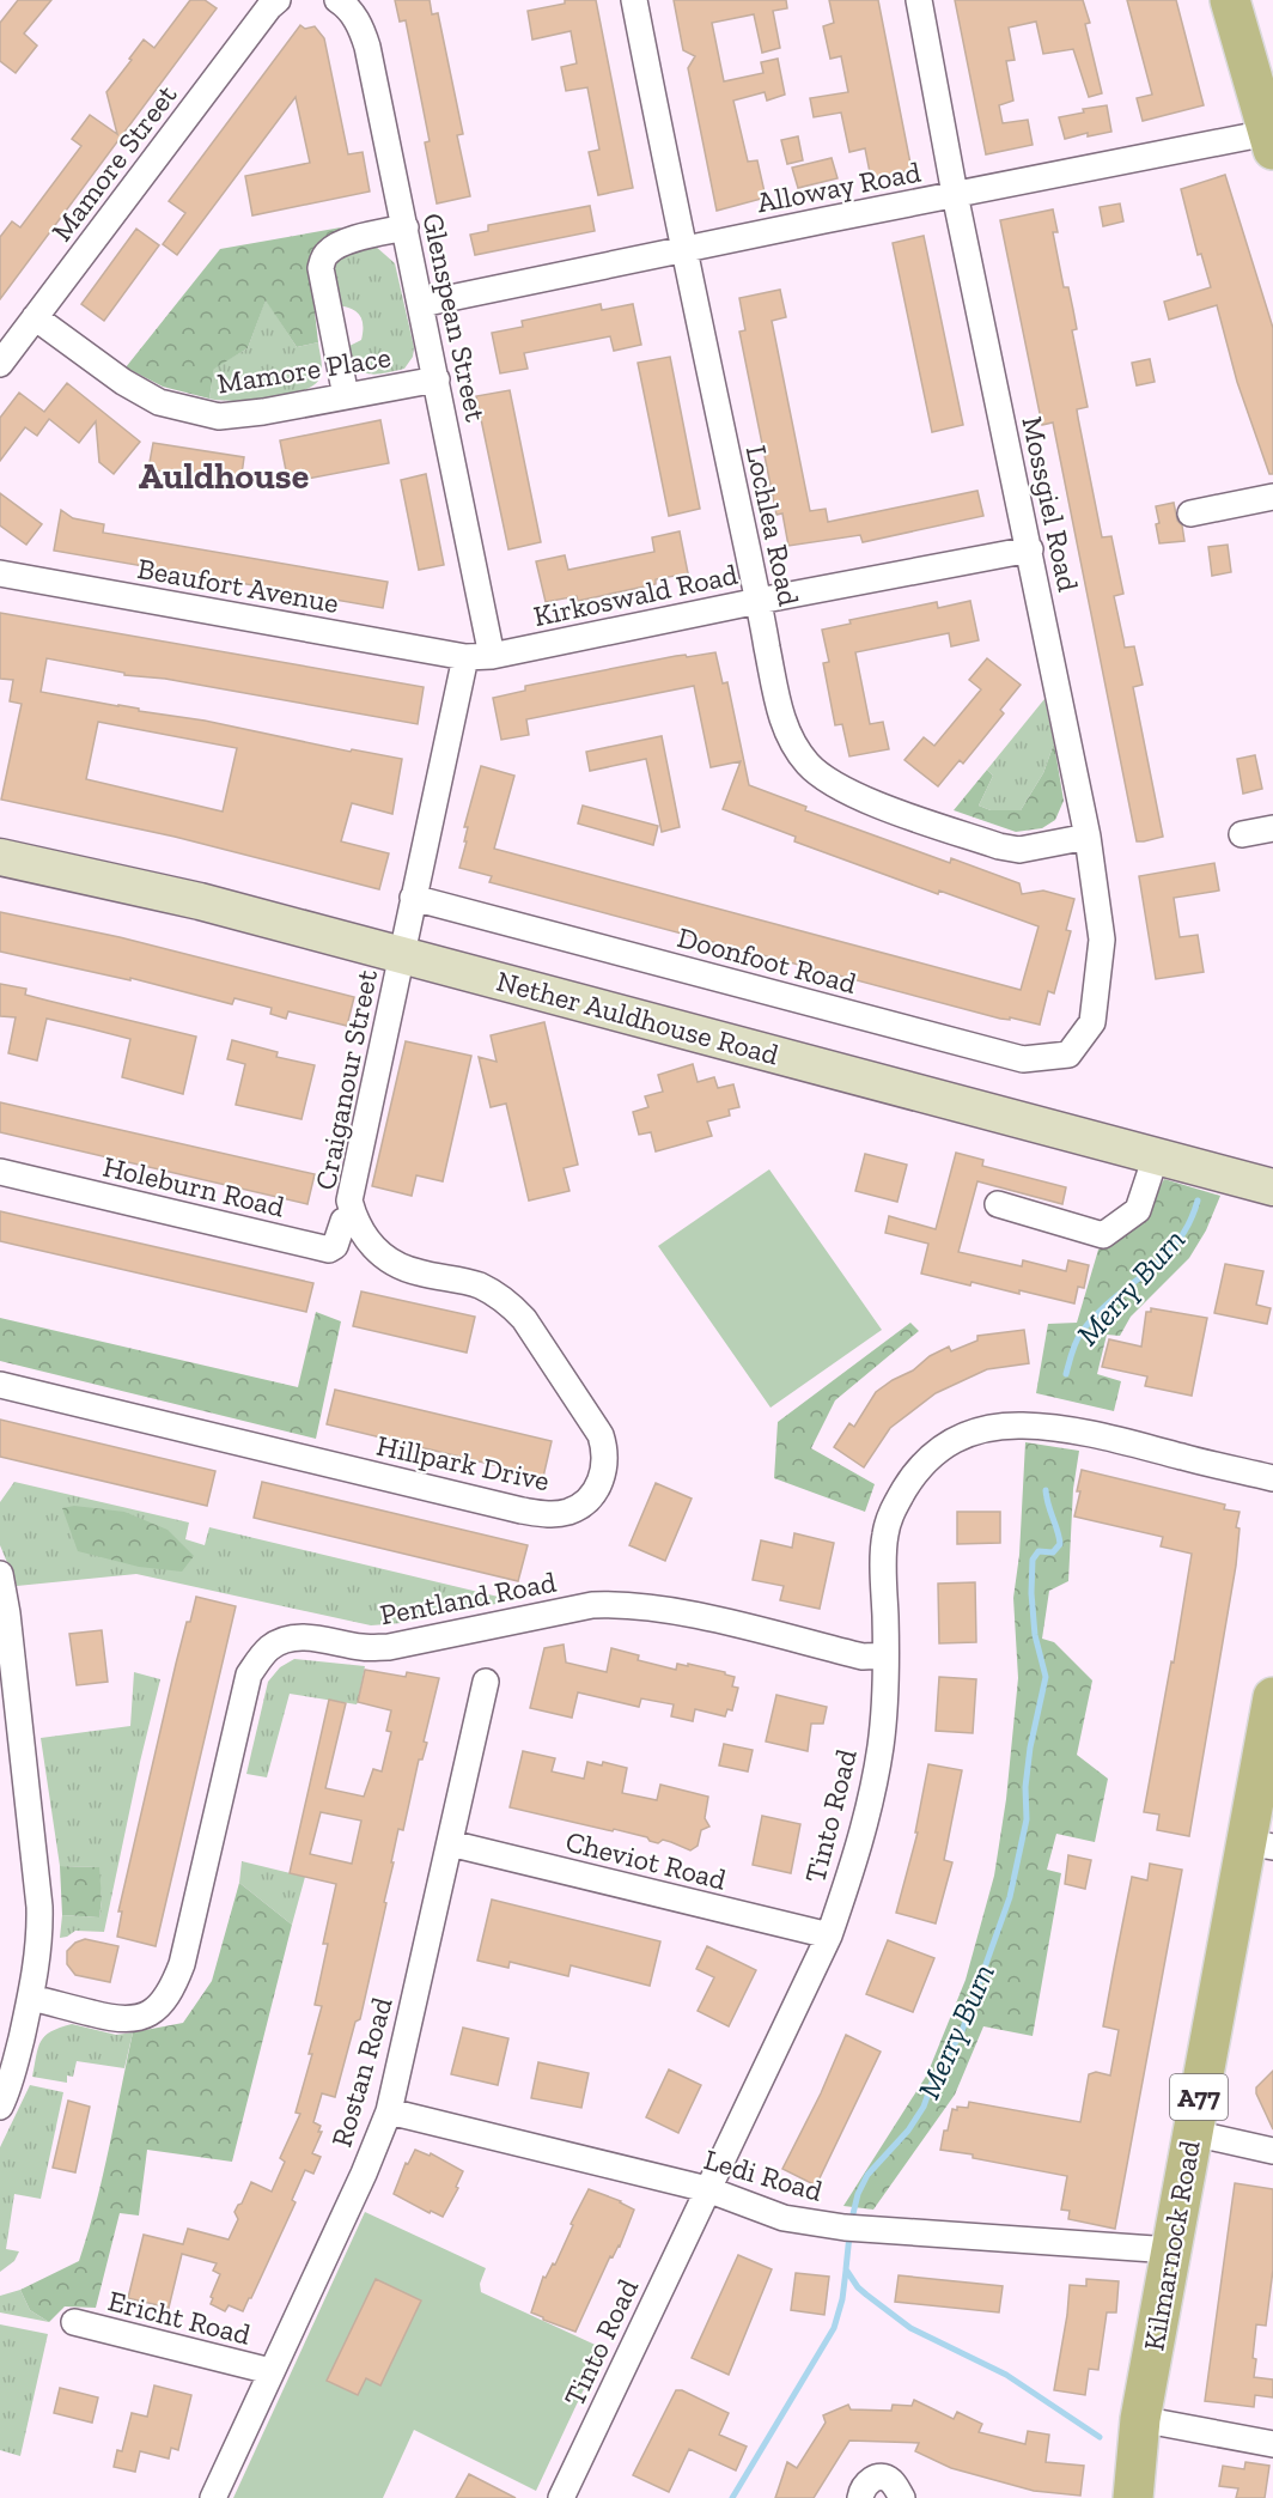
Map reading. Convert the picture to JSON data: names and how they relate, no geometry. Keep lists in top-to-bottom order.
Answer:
{
  "streets": {
    "main road": ["Nether Auldhouse Road", "A77", "Kilmarnock Road"],
    "street": [
      "Mamore Street",
      "Alloway Road",
      "Glenspean Street",
      "Mamore Place",
      "Mossgiel Road",
      "Lochlea Road",
      "Beaufort Avenue",
      "Kirkoswald Road",
      "Doonfoot Road",
      "Craiganour Street",
      "Holeburn Road",
      "Hillpark Drive",
      "Pentland Road",
      "Tinto Road",
      "Cheviot Road",
      "Rostan Road",
      "Ledi Road",
      "Ericht Road"
    ]
  },
  "crossings": [
    ["Mamore Street", "Mamore Place"],
    ["Alloway Road", "Glenspean Street"],
    ["Alloway Road", "Mossgiel Road"],
    ["Alloway Road", "Lochlea Road"],
    ["Glenspean Street", "Mamore Place"],
    ["Glenspean Street", "Kirkoswald Road"],
    ["Mossgiel Road", "Lochlea Road"],
    ["Mossgiel Road", "Kirkoswald Road"],
    ["Mossgiel Road", "Doonfoot Road"],
    ["Lochlea Road", "Kirkoswald Road"],
    ["Beaufort Avenue", "Kirkoswald Road"],
    ["Beaufort Avenue", "Craiganour Street"],
    ["Kirkoswald Road", "Craiganour Street"],
    ["Doonfoot Road", "Craiganour Street"],
    ["Nether Auldhouse Road", "Craiganour Street"],
    ["Craiganour Street", "Holeburn Road"],
    ["Craiganour Street", "Hillpark Drive"],
    ["Holeburn Road", "Hillpark Drive"],
    ["Pentland Road", "Tinto Road"],
    ["Tinto Road", "Cheviot Road"],
    ["Tinto Road", "Ledi Road"],
    ["Cheviot Road", "Rostan Road"],
    ["Rostan Road", "Ledi Road"],
    ["Rostan Road", "Ericht Road"],
    ["Ledi Road", "Kilmarnock Road"]
  ],
  "districts": ["Auldhouse"],
  "water": ["Merry Burn"]
}
